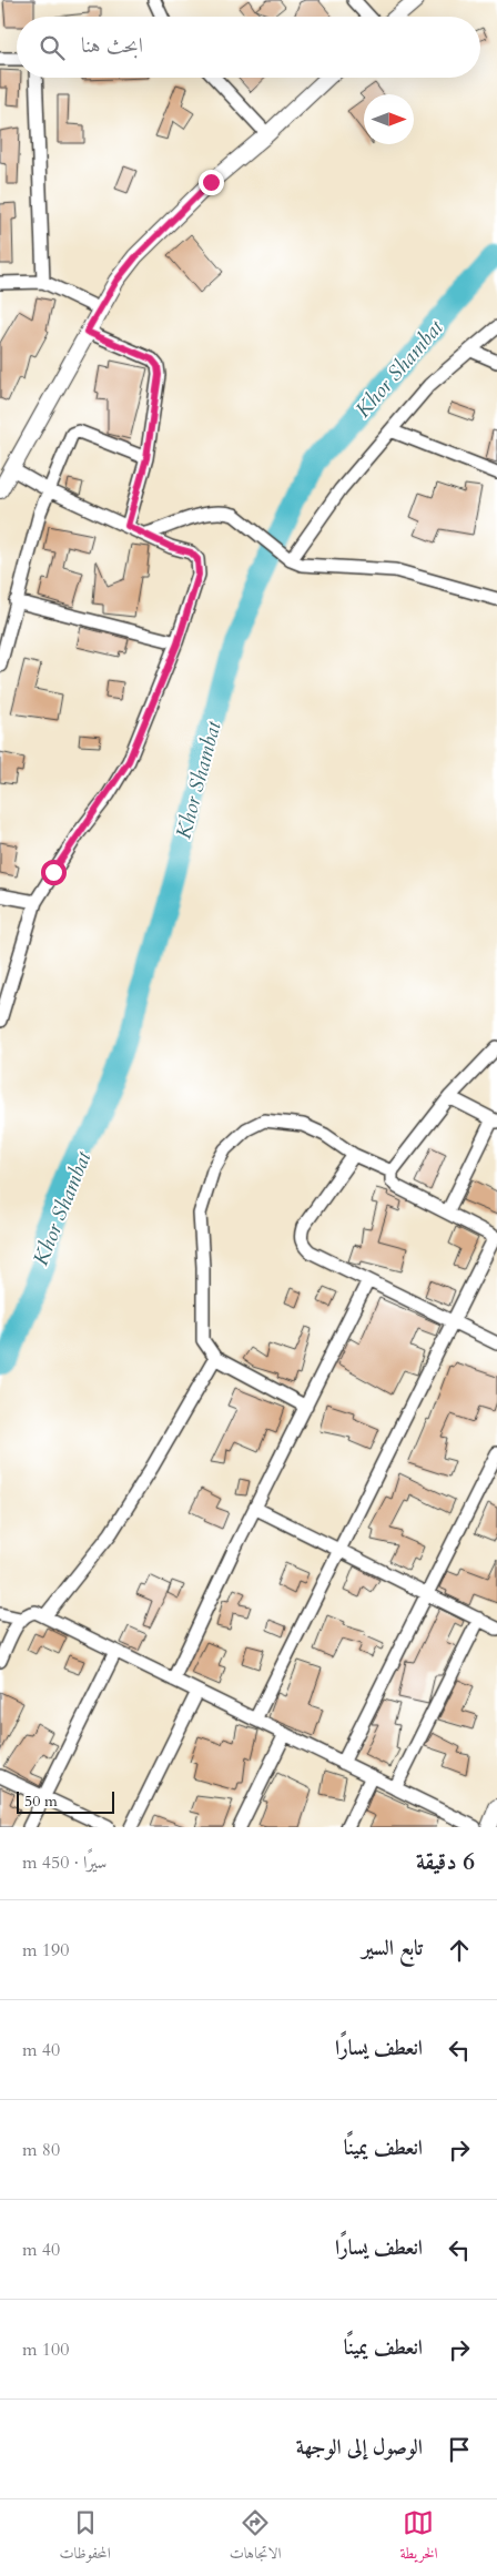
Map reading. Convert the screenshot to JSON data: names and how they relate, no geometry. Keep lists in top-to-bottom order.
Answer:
{
  "water": ["Khor Shambat"],
  "scale_bar": "50 m",
  "north": "right",
  "page": {
    "search": "ابحث هنا",
    "scale": "50 m",
    "heading": ["6 دقيقة", "سيرًا · 450 m"],
    "list": [
      ["تابع السير", "190 m"],
      ["انعطف يسارًا", "40 m"],
      ["انعطف يمينًا", "80 m"],
      ["انعطف يسارًا", "40 m"],
      ["انعطف يمينًا", "100 m"],
      "الوصول إلى الوجهة"
    ],
    "nav": ["الخريطة", "الاتجاهات", "المحفوظات"]
  }
}
